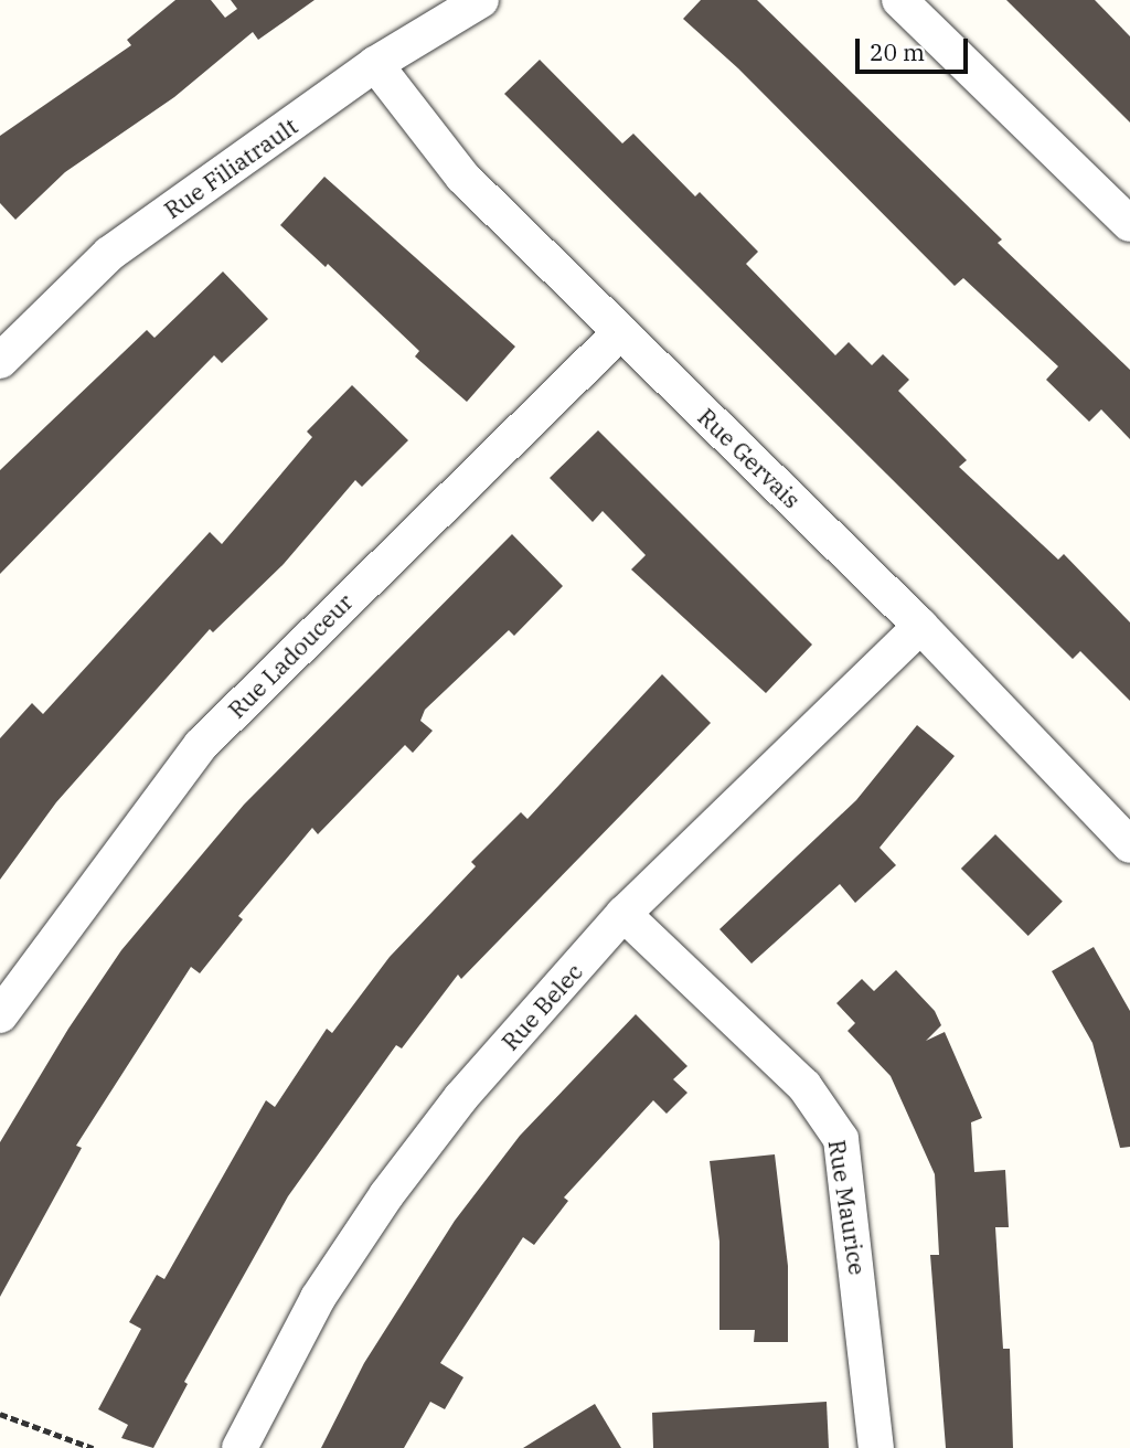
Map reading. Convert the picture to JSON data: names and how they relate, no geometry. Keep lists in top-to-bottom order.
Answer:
{
  "streets": {
    "street": [
      "Rue Filiatrault",
      "Rue Gervais",
      "Rue Ladouceur",
      "Rue Belec",
      "Rue Maurice"
    ]
  },
  "crossings": [
    ["Rue Filiatrault", "Rue Gervais"],
    ["Rue Gervais", "Rue Ladouceur"],
    ["Rue Gervais", "Rue Belec"],
    ["Rue Belec", "Rue Maurice"]
  ],
  "scale_bar": "20 m"
}
